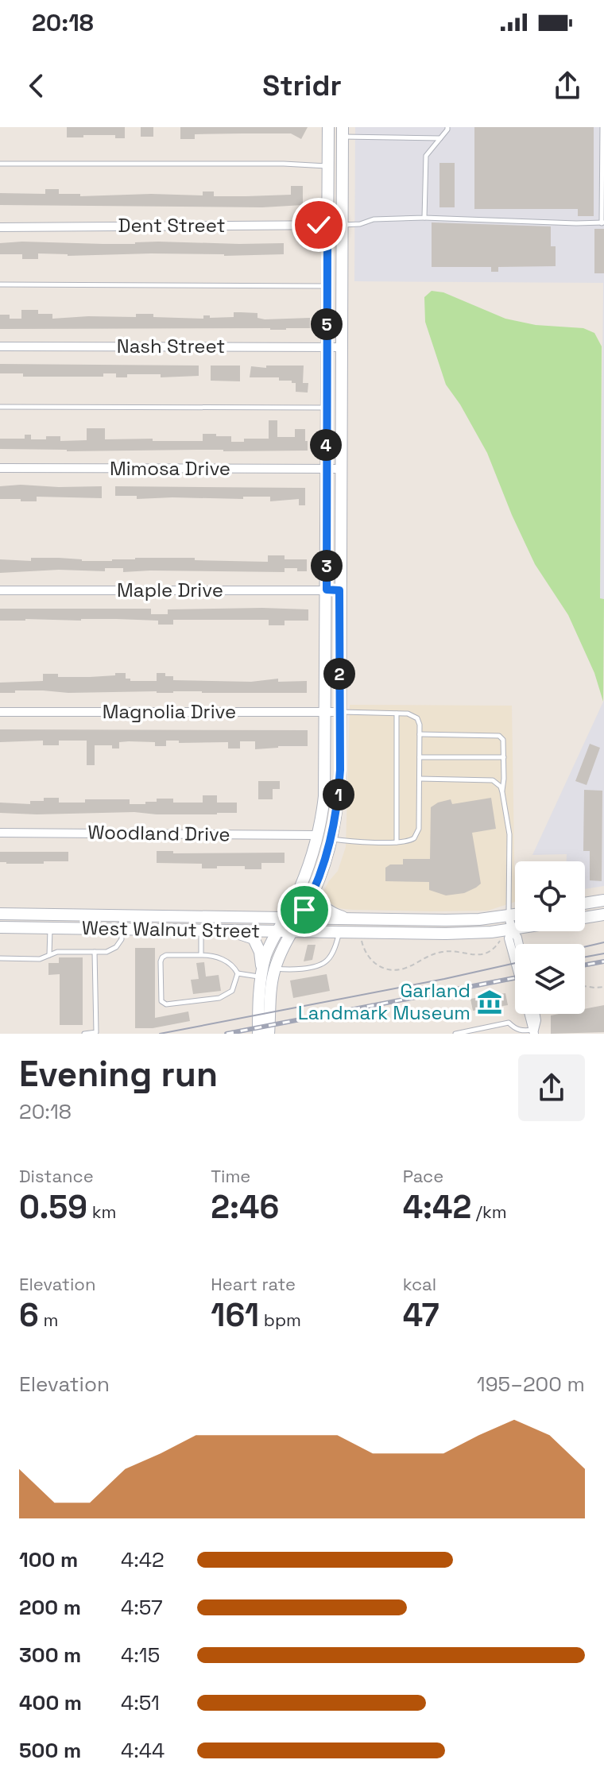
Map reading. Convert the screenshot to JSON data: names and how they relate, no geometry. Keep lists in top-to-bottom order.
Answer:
{
  "streets": {
    "main road": ["West Walnut Street"],
    "street": [
      "Dent Street",
      "Nash Street",
      "Mimosa Drive",
      "Maple Drive",
      "Magnolia Drive",
      "Woodland Drive"
    ]
  },
  "places": {
    "museum": ["Garland Landmark Museum"]
  },
  "page": {
    "status": "20:18",
    "header": "Stridr",
    "pins": [
      "5",
      "4",
      "3",
      "2",
      "1"
    ],
    "heading": ["Evening run", "20:18"],
    "stats": [
      ["Distance", "0.59 km"],
      ["Time", "2:46"],
      ["Pace", "4:42 /km"],
      ["Elevation", "6 m"],
      ["Heart rate", "161 bpm"],
      ["kcal", "47"]
    ],
    "chart": ["Elevation", "195–200 m"],
    "list": [
      {
        "name": "100 m",
        "note": "4:42"
      },
      {
        "name": "200 m",
        "note": "4:57"
      },
      {
        "name": "300 m",
        "note": "4:15"
      },
      {
        "name": "400 m",
        "note": "4:51"
      },
      {
        "name": "500 m",
        "note": "4:44"
      }
    ]
  }
}
